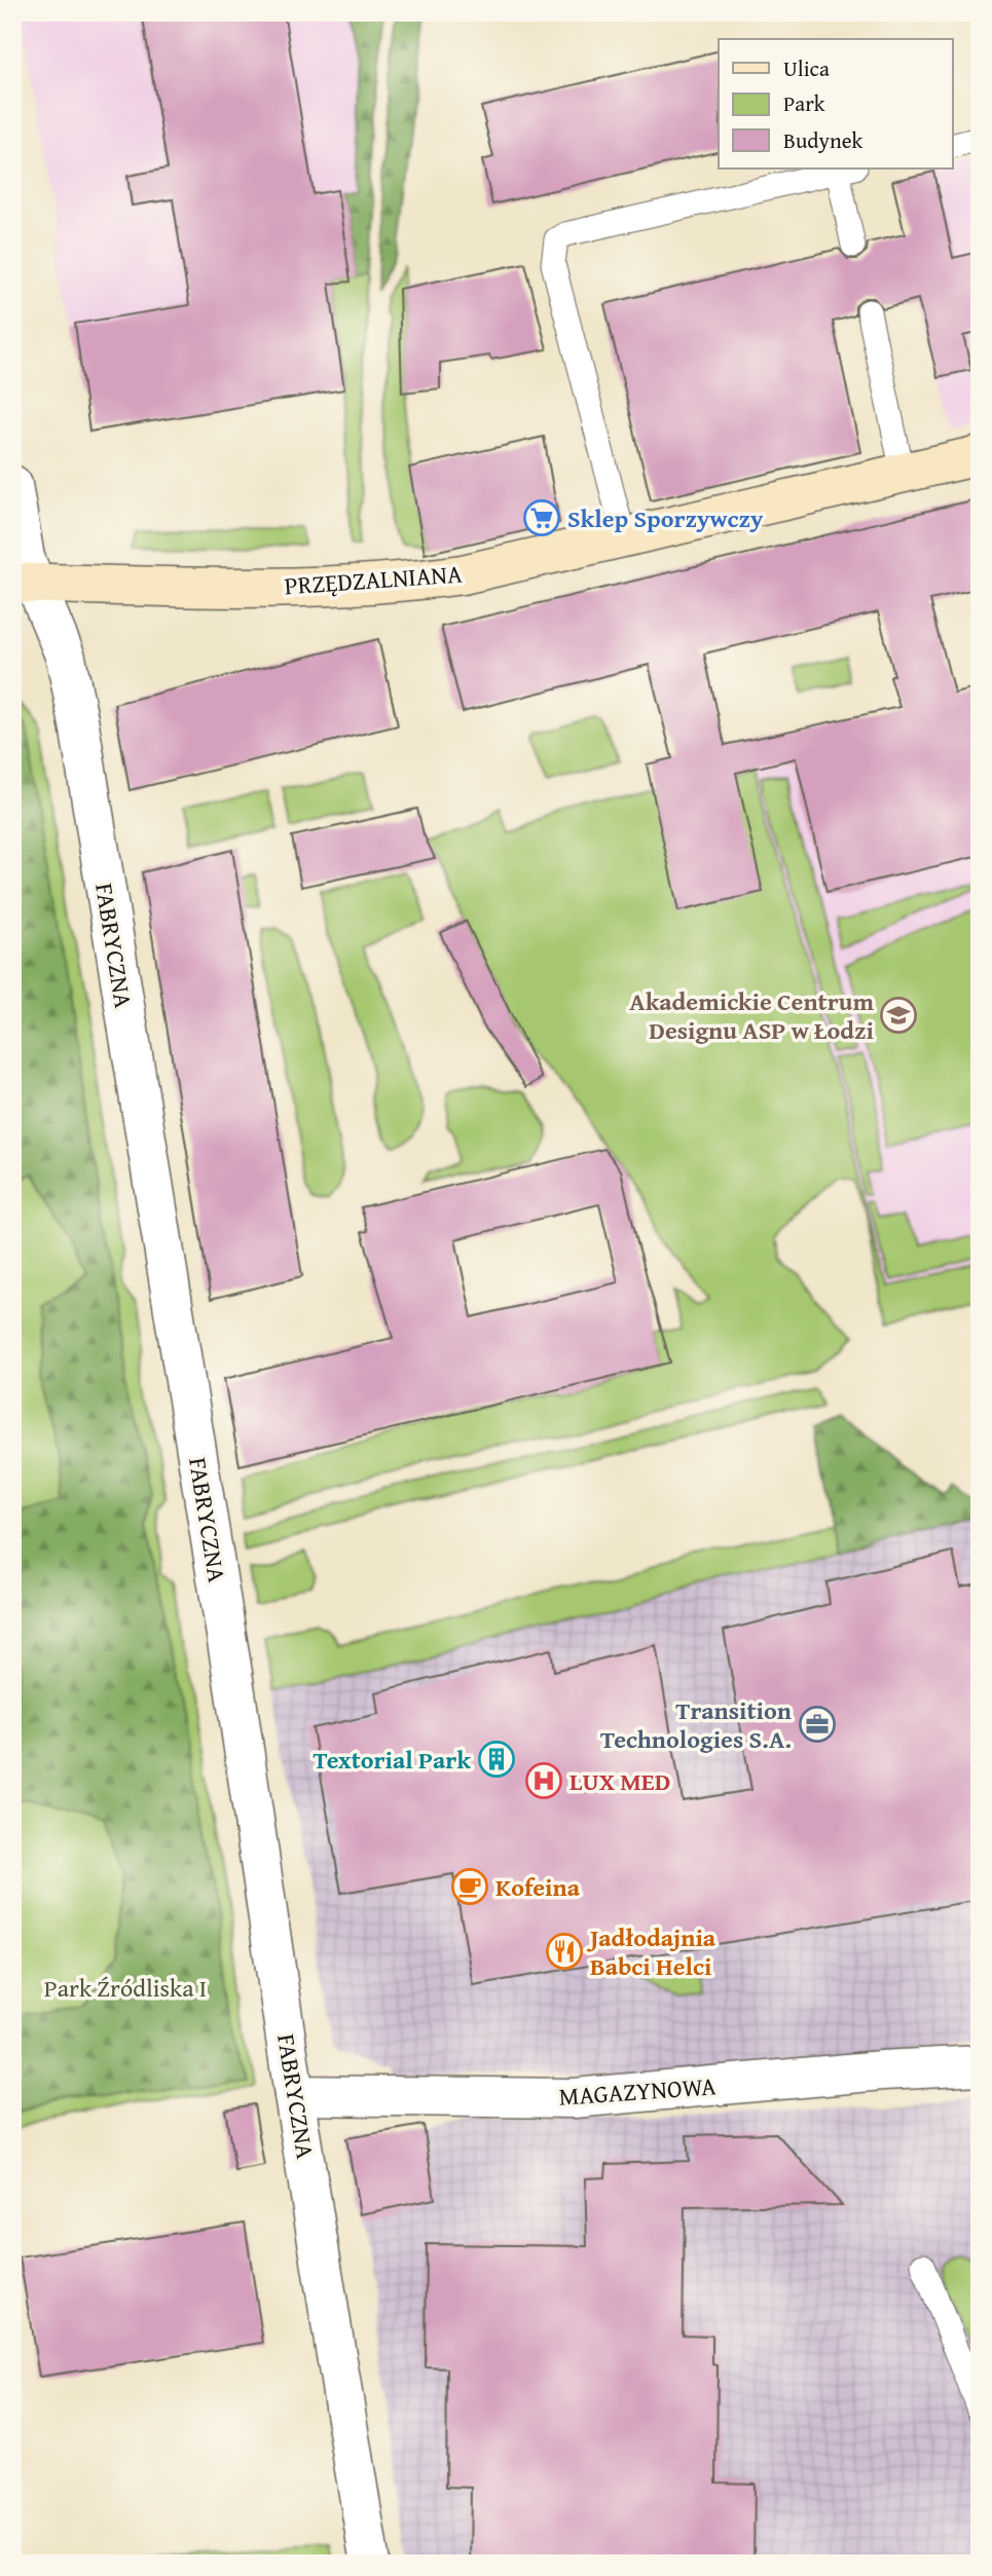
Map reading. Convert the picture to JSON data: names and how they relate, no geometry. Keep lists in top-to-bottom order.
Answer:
{
  "streets": {
    "street": ["PRZĘDZALNIANA", "FABRYCZNA", "MAGAZYNOWA"]
  },
  "crossings": [
    ["PRZĘDZALNIANA", "FABRYCZNA"],
    ["FABRYCZNA", "MAGAZYNOWA"]
  ],
  "parks": ["Park Źródliska I"],
  "places": {
    "supermarket": ["Sklep Sporzywczy"],
    "school or university": ["Akademickie Centrum Designu ASP w Łodzi"],
    "office": ["Transition Technologies S.A."],
    "building": ["Textorial Park"],
    "hospital": ["LUX MED"],
    "cafe": ["Kofeina"],
    "restaurant": ["Jadłodajnia Babci Helci"]
  },
  "legend": ["Ulica", "Park", "Budynek"]
}
